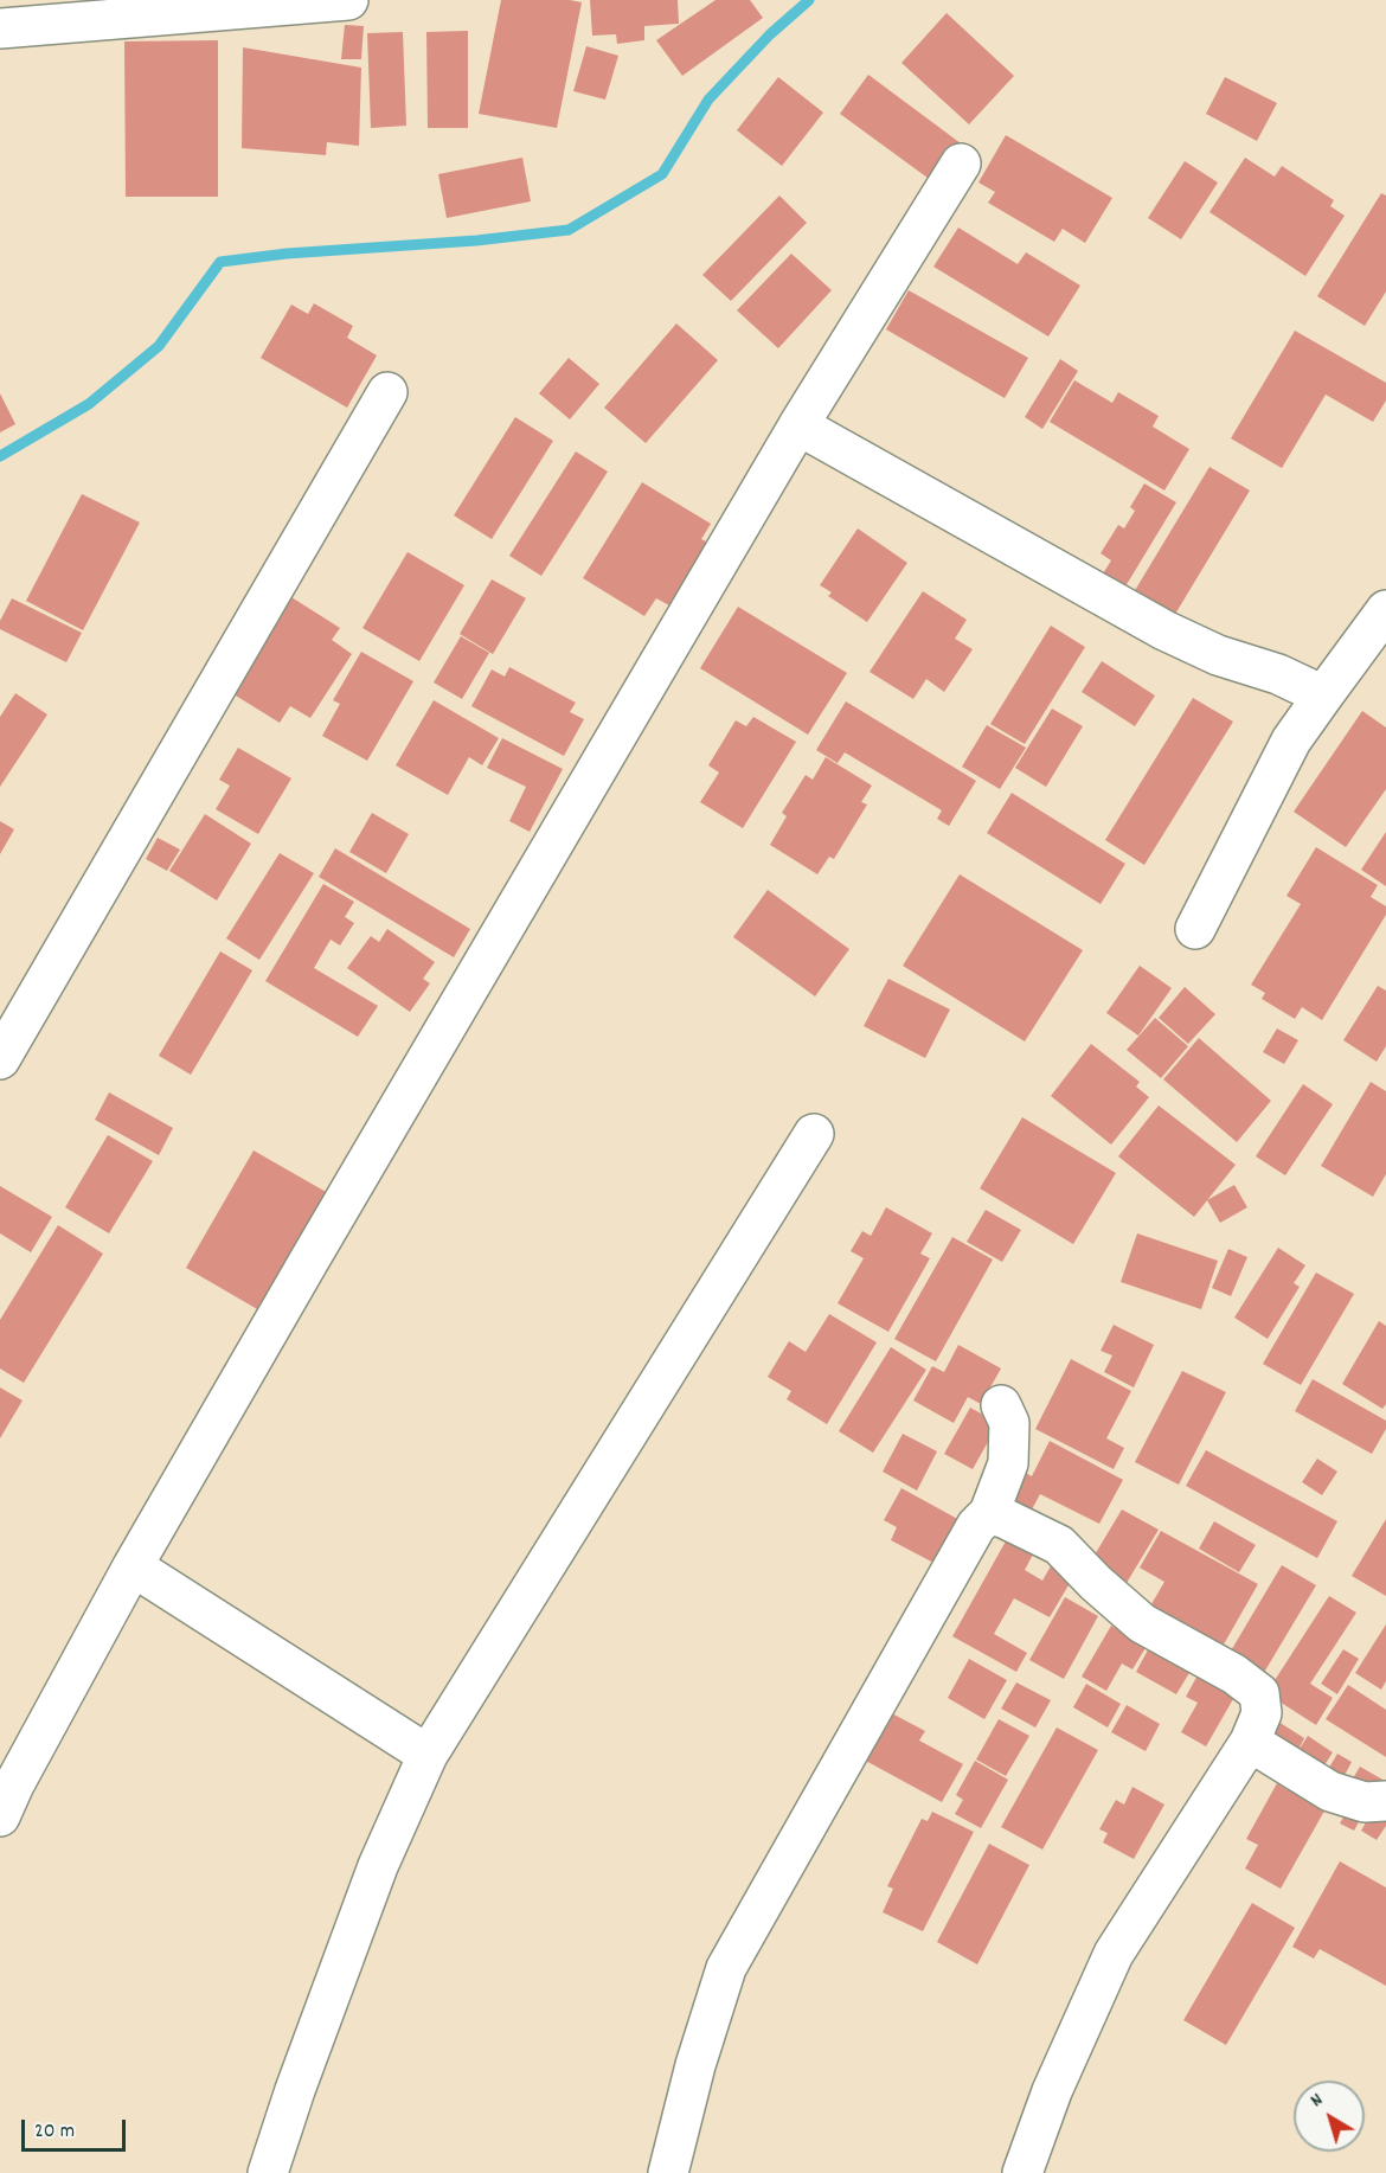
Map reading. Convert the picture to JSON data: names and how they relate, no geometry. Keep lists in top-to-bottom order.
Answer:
{
  "scale_bar": "20 m",
  "north": "top left"
}
